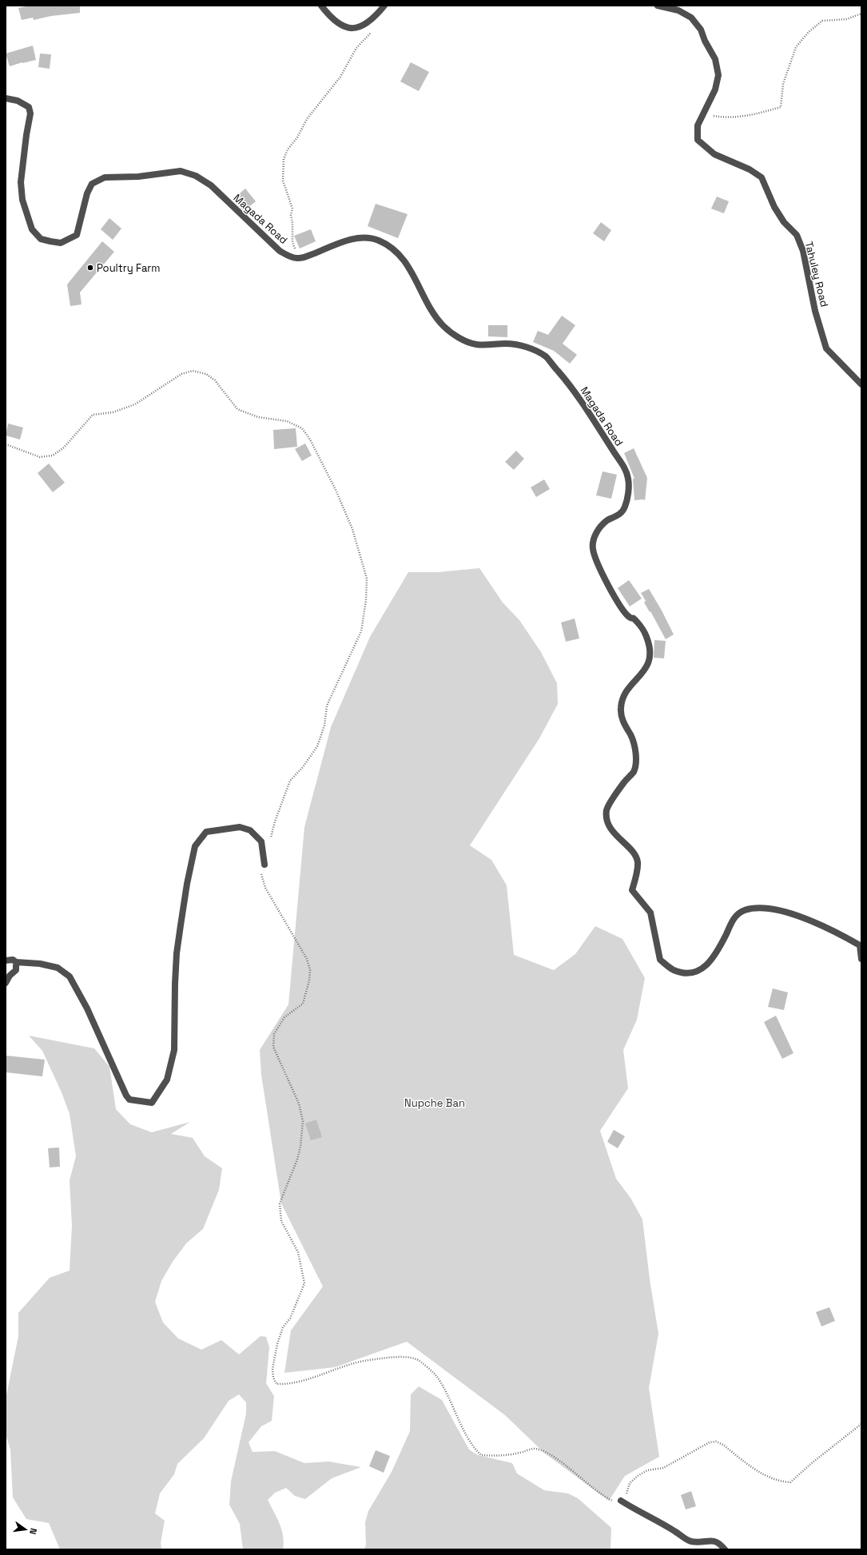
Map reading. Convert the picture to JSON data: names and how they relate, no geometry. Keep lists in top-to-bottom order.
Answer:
{
  "streets": {
    "street": ["Magada Road", "Tahuley Road"]
  },
  "parks": ["Nupche Ban"],
  "places": ["Poultry Farm"],
  "north": "right"
}
